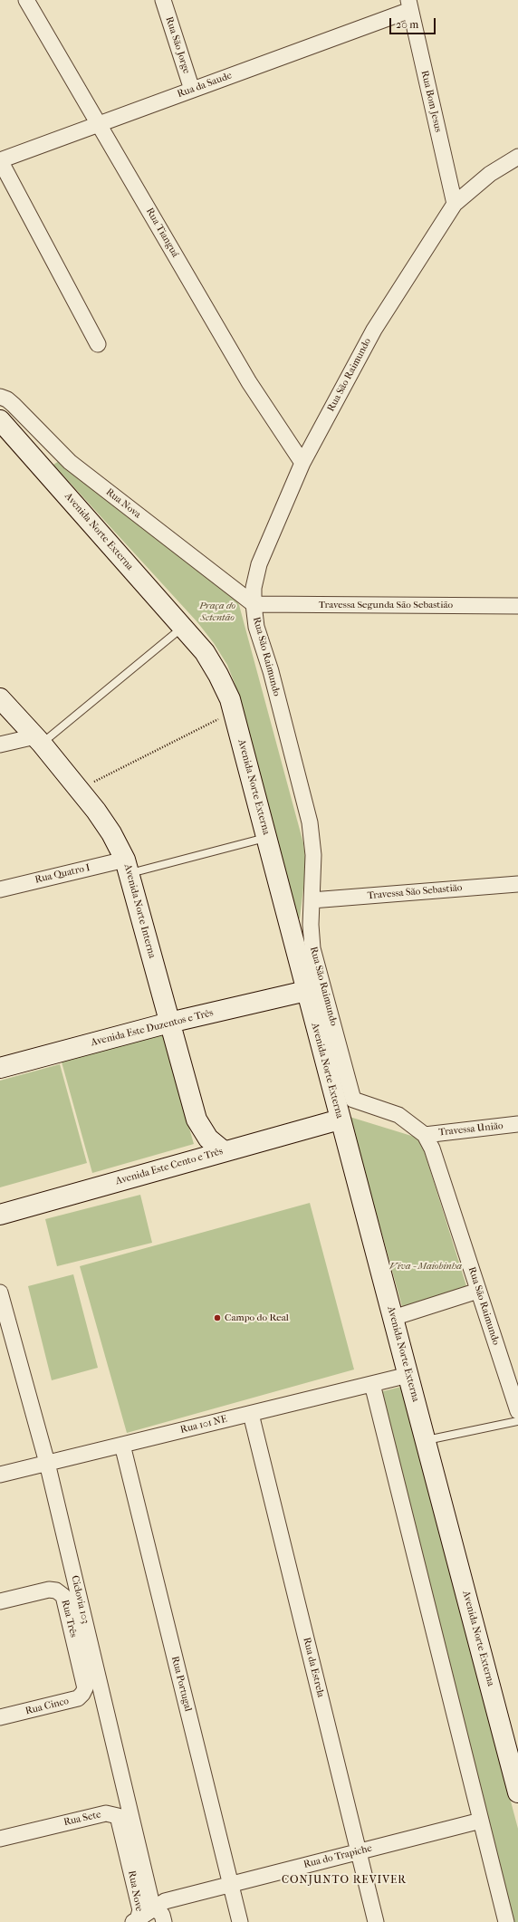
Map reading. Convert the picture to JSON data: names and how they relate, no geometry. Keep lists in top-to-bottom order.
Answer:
{
  "streets": {
    "main road": [
      "Avenida Norte Externa",
      "Avenida Norte Interna",
      "Avenida Este Duzentos e Três",
      "Avenida Este Cento e Três"
    ],
    "street": [
      "Rua São Jorge",
      "Rua da Saude",
      "Rua Bom Jesus",
      "Rua Tianguá",
      "Rua São Raimundo",
      "Rua Nova",
      "Travessa Segunda São Sebastião",
      "Rua Quatro I",
      "Travessa São Sebastião",
      "Travessa União",
      "Rua 101 NE",
      "Ciclovia 103",
      "Rua Três",
      "Rua da Estrela",
      "Rua Portugal",
      "Rua Cinco",
      "Rua Sete",
      "Rua do Trapiche",
      "Rua Nove"
    ]
  },
  "crossings": [
    ["Rua São Jorge", "Rua da Saude"],
    ["Rua da Saude", "Rua Bom Jesus"],
    ["Rua da Saude", "Rua Tianguá"],
    ["Rua Bom Jesus", "Rua São Raimundo"],
    ["Rua Tianguá", "Rua São Raimundo"],
    ["Rua São Raimundo", "Rua Nova"],
    ["Rua São Raimundo", "Avenida Norte Externa"],
    ["Rua São Raimundo", "Travessa Segunda São Sebastião"],
    ["Rua São Raimundo", "Travessa São Sebastião"],
    ["Rua São Raimundo", "Travessa União"],
    ["Rua São Raimundo", "Avenida Este Cento e Três"],
    ["Rua Nova", "Travessa Segunda São Sebastião"],
    ["Avenida Norte Externa", "Avenida Este Duzentos e Três"],
    ["Avenida Norte Externa", "Avenida Este Cento e Três"],
    ["Avenida Norte Externa", "Rua 101 NE"],
    ["Rua Quatro I", "Avenida Norte Interna"],
    ["Avenida Norte Interna", "Avenida Este Duzentos e Três"],
    ["Avenida Norte Interna", "Avenida Este Cento e Três"],
    ["Rua 101 NE", "Ciclovia 103"],
    ["Rua 101 NE", "Rua da Estrela"],
    ["Rua 101 NE", "Rua Portugal"],
    ["Ciclovia 103", "Rua Três"],
    ["Ciclovia 103", "Rua Cinco"],
    ["Ciclovia 103", "Rua do Trapiche"],
    ["Ciclovia 103", "Rua Nove"],
    ["Rua Três", "Rua Cinco"],
    ["Rua da Estrela", "Rua do Trapiche"],
    ["Rua Portugal", "Rua do Trapiche"],
    ["Rua Sete", "Rua Nove"],
    ["Rua do Trapiche", "Rua Nove"]
  ],
  "districts": ["CONJUNTO REVIVER"],
  "parks": ["Praça do Setentão", "Viva - Maiobinha"],
  "places": ["Campo do Real"],
  "scale_bar": "20 m"
}
